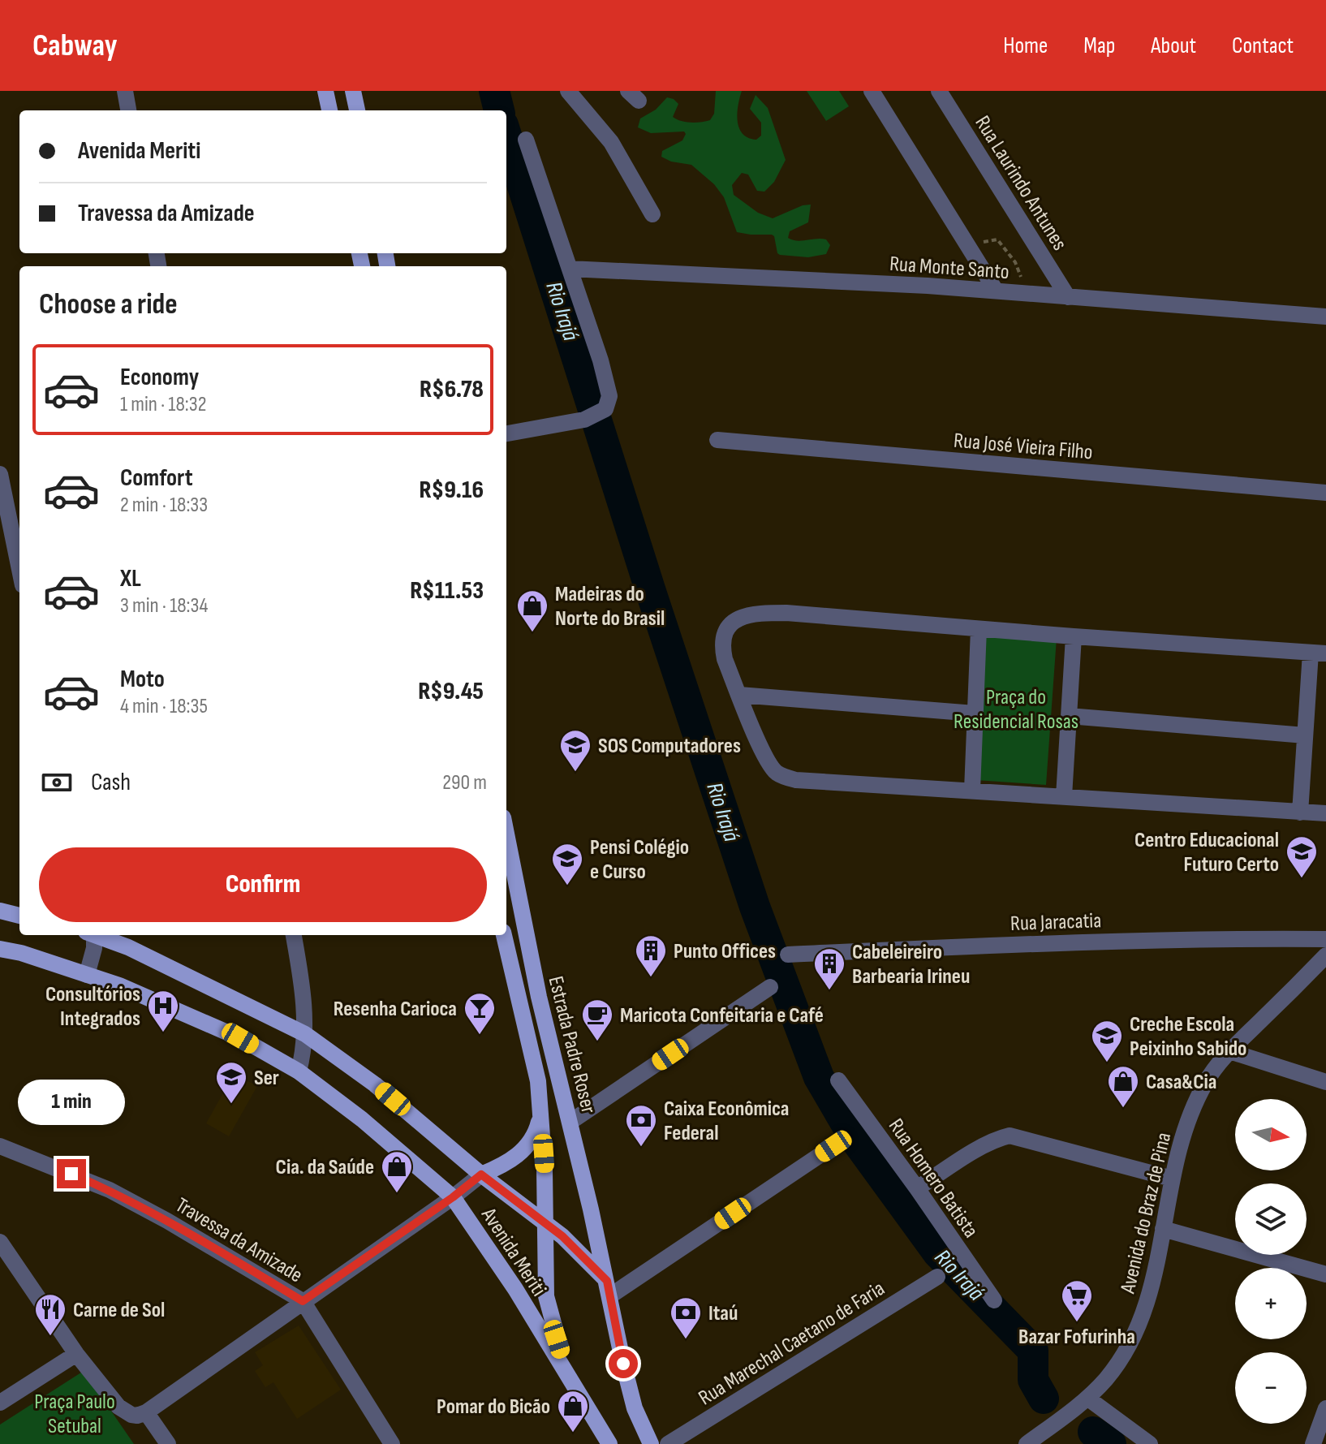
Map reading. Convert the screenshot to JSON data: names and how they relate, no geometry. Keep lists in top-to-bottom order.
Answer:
{
  "streets": {
    "main road": ["Estrada Padre Roser", "Avenida Meriti"],
    "street": [
      "Rua Laurindo Antunes",
      "Rua Monte Santo",
      "Rua José Vieira Filho",
      "Rua Jaracatia",
      "Rua Homero Batista",
      "Avenida do Braz de Pina",
      "Travessa da Amizade",
      "Rua Marechal Caetano de Faria"
    ]
  },
  "crossings": [
    ["Rua Laurindo Antunes", "Rua Monte Santo"],
    ["Estrada Padre Roser", "Avenida Meriti"]
  ],
  "water": ["Rio Irajá"],
  "parks": ["Praça do Residencial Rosas", "Praça Paulo Setubal"],
  "places": {
    "shop": [
      "Madeiras do Norte do Brasil",
      "Casa&Cia",
      "Cia. da Saúde",
      "Pomar do Bicão"
    ],
    "school or university": [
      "SOS Computadores",
      "Centro Educacional Futuro Certo",
      "Pensi Colégio e Curso",
      "Creche Escola Peixinho Sabido",
      "Ser"
    ],
    "building": ["Punto Offices", "Cabeleireiro Barbearia Irineu"],
    "hospital": ["Consultórios Integrados"],
    "bar": ["Resenha Carioca"],
    "cafe": ["Maricota Confeitaria e Café"],
    "bank": ["Caixa Econômica Federal", "Itaú"],
    "supermarket": ["Bazar Fofurinha"],
    "restaurant": ["Carne de Sol"]
  },
  "north": "right",
  "page": {
    "header": "Cabway",
    "nav": [
      "Home",
      "Map",
      "About",
      "Contact"
    ],
    "banner": ["Avenida Meriti", "Travessa da Amizade"],
    "heading": "Choose a ride",
    "list": [
      {
        "name": "Economy",
        "note": "1 min · 18:32",
        "value": "R$6.78"
      },
      {
        "name": "Comfort",
        "note": "2 min · 18:33",
        "value": "R$9.16"
      },
      {
        "name": "XL",
        "note": "3 min · 18:34",
        "value": "R$11.53"
      },
      {
        "name": "Moto",
        "note": "4 min · 18:35",
        "value": "R$9.45"
      }
    ],
    "pay": ["Cash", "290 m"],
    "buttons": "Confirm",
    "bubble": "1 min",
    "map_buttons": ["+", "−"]
  }
}
